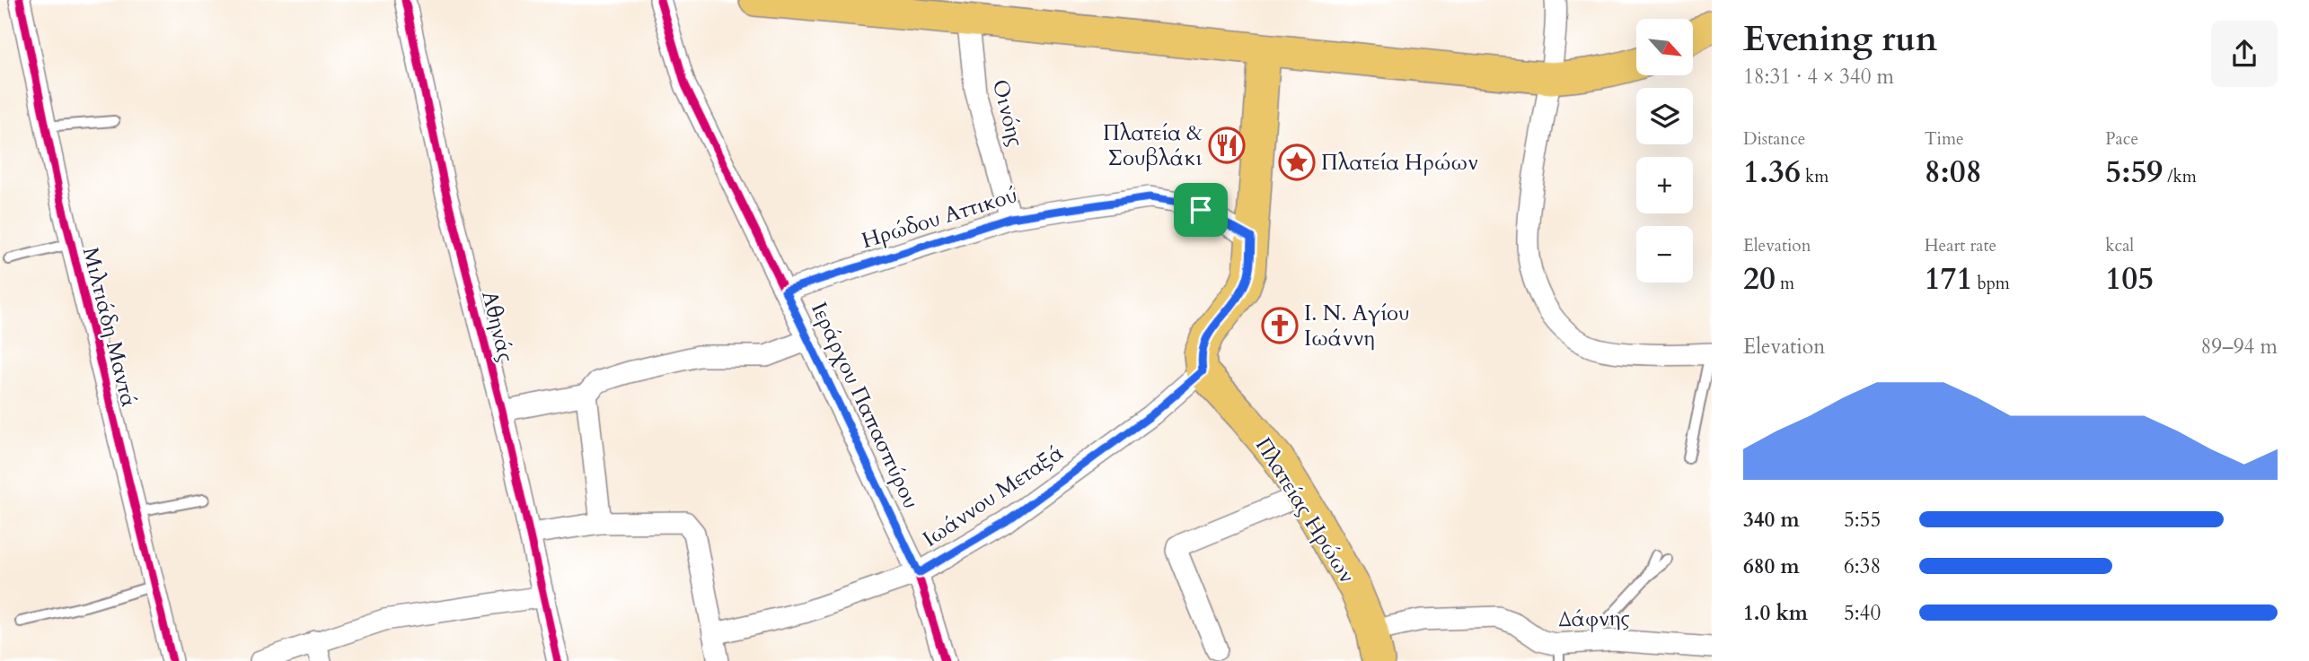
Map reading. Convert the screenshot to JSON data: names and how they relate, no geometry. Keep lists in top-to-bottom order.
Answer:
{
  "streets": {
    "main road": ["Πλατείας Ηρώων"],
    "street": [
      "Οινόης",
      "Ηρώδου Αττικού",
      "Αθηνάς",
      "Μιλτιάδη Μαντά",
      "Ιεράρχου Παπασπύρου",
      "Ιωάννου Μεταξά",
      "Δάφνης"
    ]
  },
  "crossings": [
    ["Οινόης", "Ηρώδου Αττικού"],
    ["Ηρώδου Αττικού", "Ιεράρχου Παπασπύρου"],
    ["Ιεράρχου Παπασπύρου", "Ιωάννου Μεταξά"],
    ["Ιωάννου Μεταξά", "Πλατείας Ηρώων"],
    ["Πλατείας Ηρώων", "Δάφνης"]
  ],
  "places": {
    "restaurant": ["Πλατεία & Σουβλάκι"],
    "place": ["Πλατεία Ηρώων"],
    "church": ["Ι. Ν. Αγίου Ιωάννη"]
  },
  "north": "bottom right",
  "page": {
    "heading": ["Evening run", "18:31 · 4 × 340 m"],
    "map_buttons": ["+", "−"],
    "stats": [
      ["Distance", "1.36 km"],
      ["Time", "8:08"],
      ["Pace", "5:59 /km"],
      ["Elevation", "20 m"],
      ["Heart rate", "171 bpm"],
      ["kcal", "105"]
    ],
    "chart": ["Elevation", "89–94 m"],
    "list": [
      {
        "name": "340 m",
        "note": "5:55"
      },
      {
        "name": "680 m",
        "note": "6:38"
      },
      {
        "name": "1.0 km",
        "note": "5:40"
      }
    ]
  }
}
